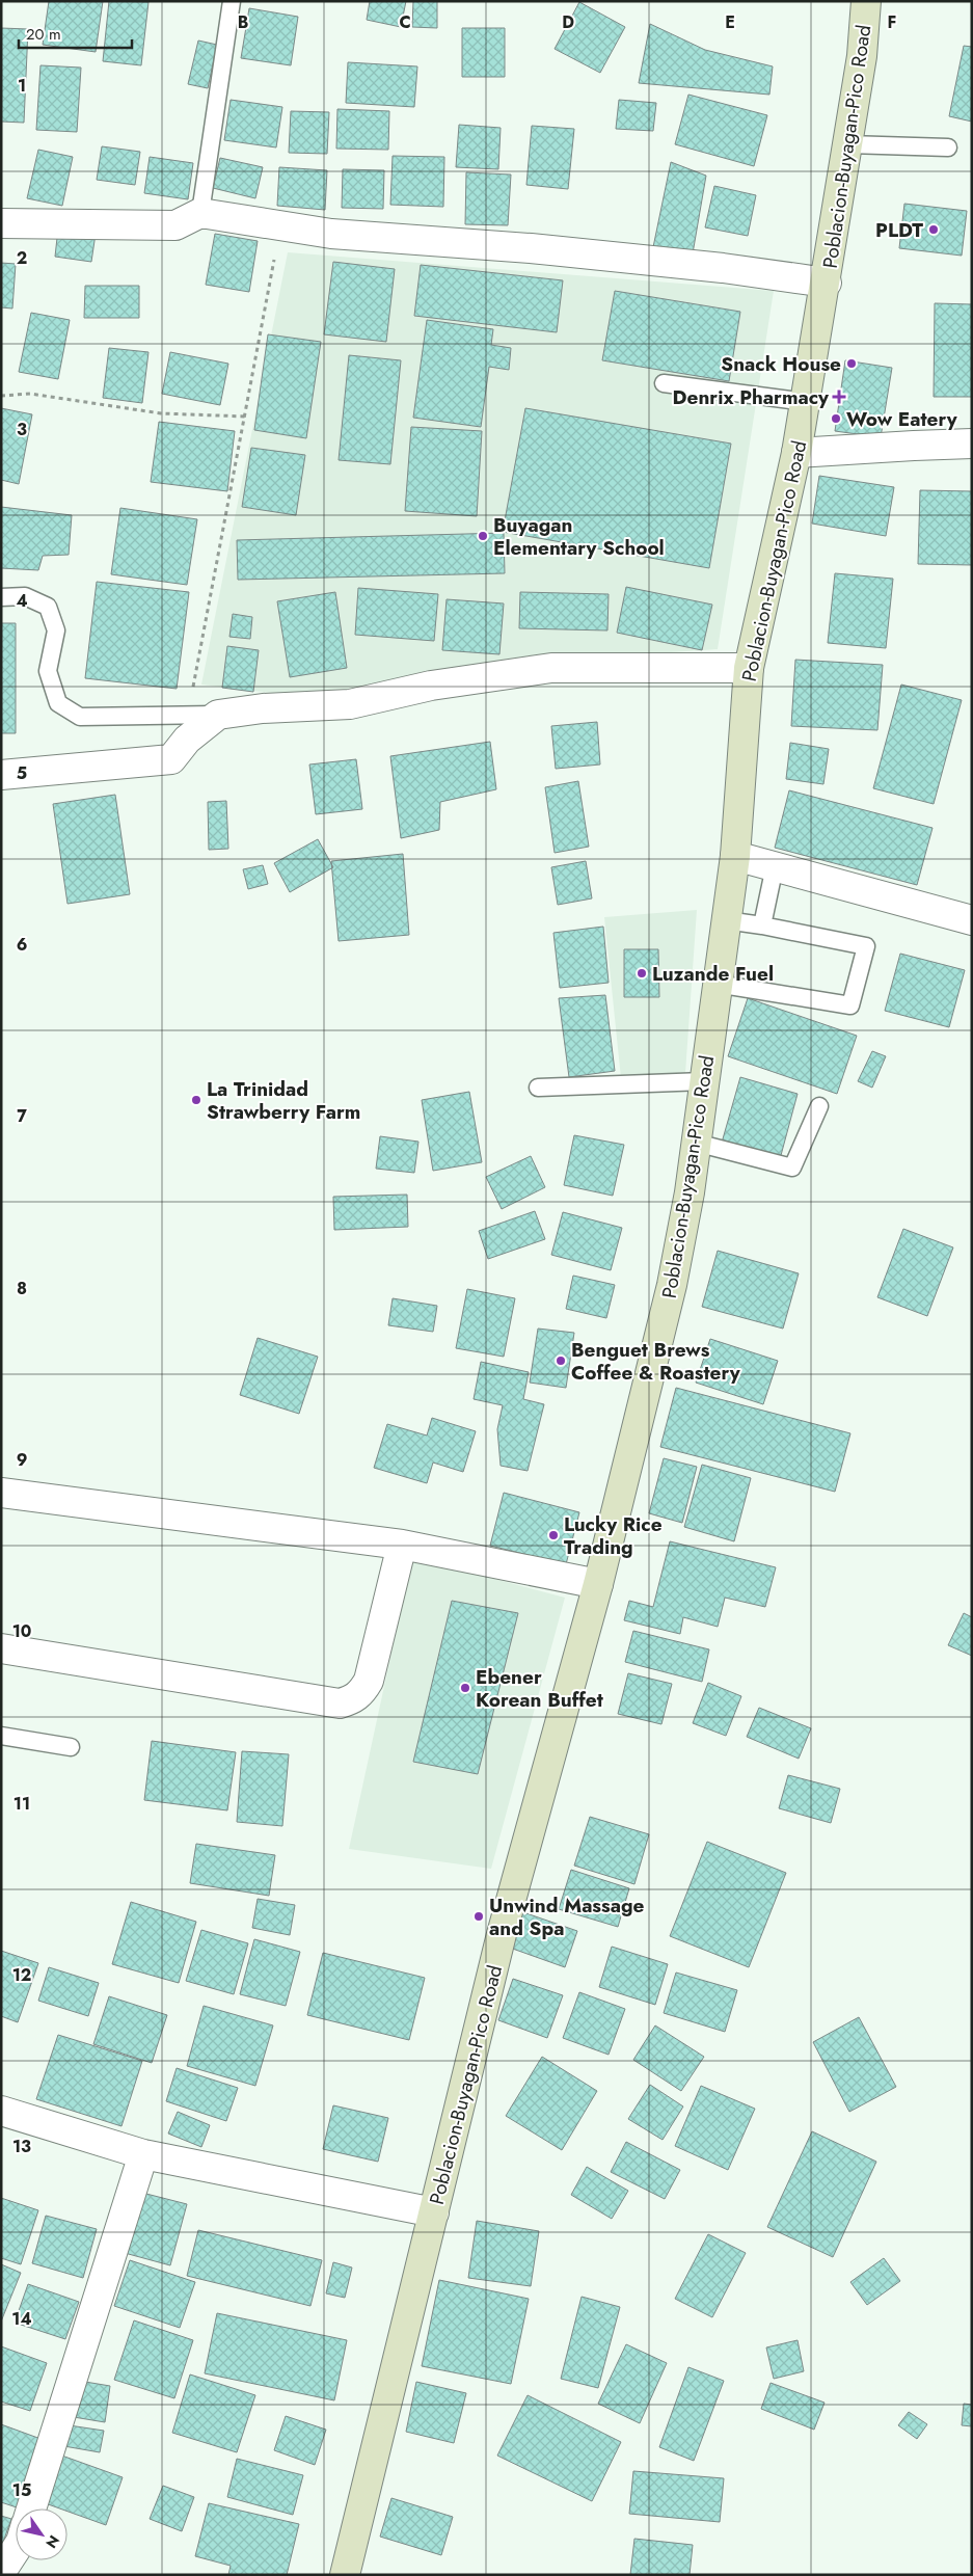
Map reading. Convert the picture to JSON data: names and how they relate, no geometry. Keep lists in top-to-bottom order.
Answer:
{
  "streets": {
    "main road": ["Poblacion-Buyagan-Pico Road"]
  },
  "places": {
    "other": [
      "PLDT",
      "Snack House",
      "Wow Eatery",
      "Buyagan Elementary School",
      "Luzande Fuel",
      "La Trinidad Strawberry Farm",
      "Benguet Brews Coffee & Roastery",
      "Lucky Rice Trading",
      "Ebener Korean Buffet",
      "Unwind Massage and Spa"
    ],
    "health": ["Denrix Pharmacy"]
  },
  "scale_bar": "20 m",
  "north": "bottom right",
  "grid": {
    "columns": [
      "B",
      "C",
      "D",
      "E",
      "F"
    ],
    "rows": [
      "1",
      "2",
      "3",
      "4",
      "5",
      "6",
      "7",
      "8",
      "9",
      "10",
      "11",
      "12",
      "13",
      "14",
      "15"
    ]
  }
}
